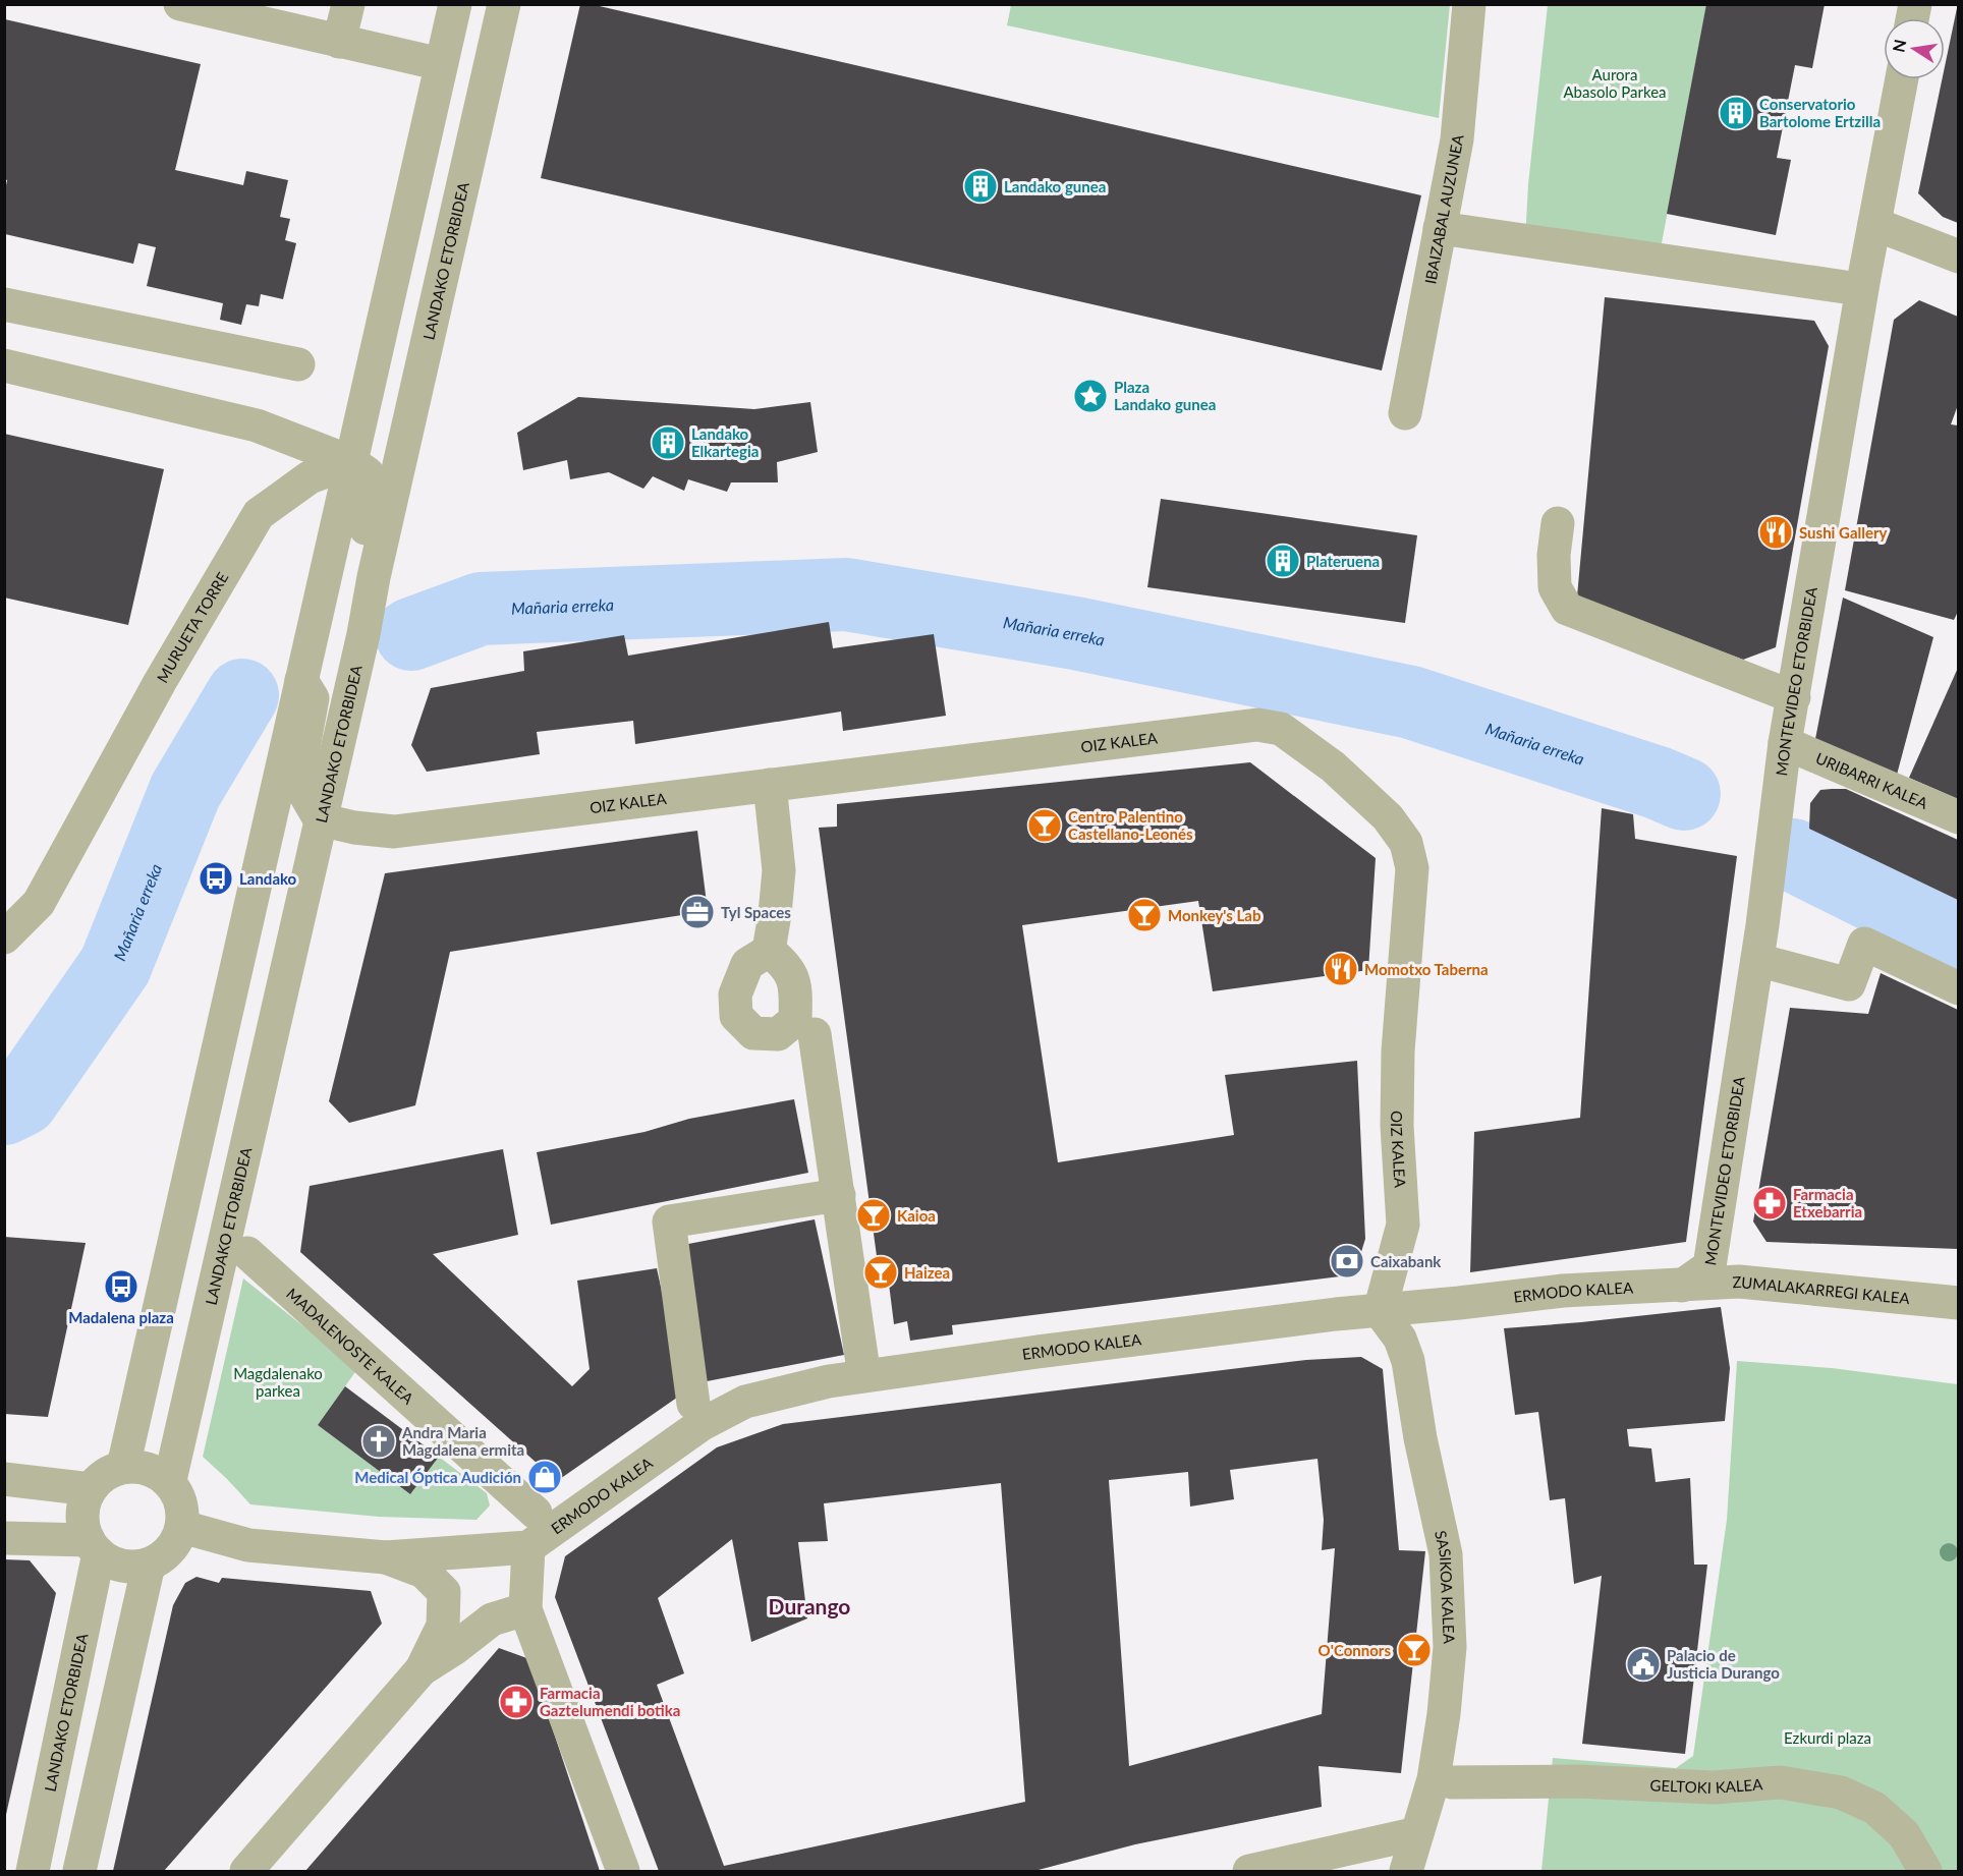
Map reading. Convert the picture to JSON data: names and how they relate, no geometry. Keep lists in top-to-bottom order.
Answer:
{
  "streets": {
    "street": [
      "IBAIZABAL AUZUNEA",
      "LANDAKO ETORBIDEA",
      "MURUETA TORRE",
      "MONTEVIDEO ETORBIDEA",
      "OIZ KALEA",
      "URIBARRI KALEA",
      "ZUMALAKARREGI KALEA",
      "ERMODO KALEA",
      "MADALENOSTE KALEA",
      "SASIKOA KALEA",
      "GELTOKI KALEA"
    ]
  },
  "crossings": [
    ["LANDAKO ETORBIDEA", "OIZ KALEA"],
    ["MONTEVIDEO ETORBIDEA", "URIBARRI KALEA"],
    ["MONTEVIDEO ETORBIDEA", "ZUMALAKARREGI KALEA"],
    ["MONTEVIDEO ETORBIDEA", "ERMODO KALEA"],
    ["OIZ KALEA", "ERMODO KALEA"],
    ["OIZ KALEA", "SASIKOA KALEA"],
    ["ZUMALAKARREGI KALEA", "ERMODO KALEA"],
    ["ERMODO KALEA", "SASIKOA KALEA"]
  ],
  "districts": ["Durango"],
  "water": ["Mañaria erreka"],
  "parks": ["Aurora Abasolo Parkea", "Magdalenako parkea", "Ezkurdi plaza"],
  "places": {
    "building": [
      "Conservatorio Bartolome Ertzilla",
      "Landako gunea",
      "Landako Elkartegia",
      "Plateruena"
    ],
    "place": ["Plaza Landako gunea"],
    "restaurant": ["Sushi Gallery", "Momotxo Taberna"],
    "bar": [
      "Centro Palentino Castellano-Leonés",
      "Monkey's Lab",
      "Kaioa",
      "Haizea",
      "O'Connors"
    ],
    "bus stop": ["Landako", "Madalena plaza"],
    "office": ["Tyl Spaces"],
    "pharmacy": ["Farmacia Etxebarria", "Farmacia Gaztelumendi botika"],
    "bank": ["Caixabank"],
    "church": ["Andra Maria Magdalena ermita"],
    "shop": ["Medical Óptica Audición"],
    "public building": ["Palacio de Justicia Durango"]
  },
  "north": "left"
}
